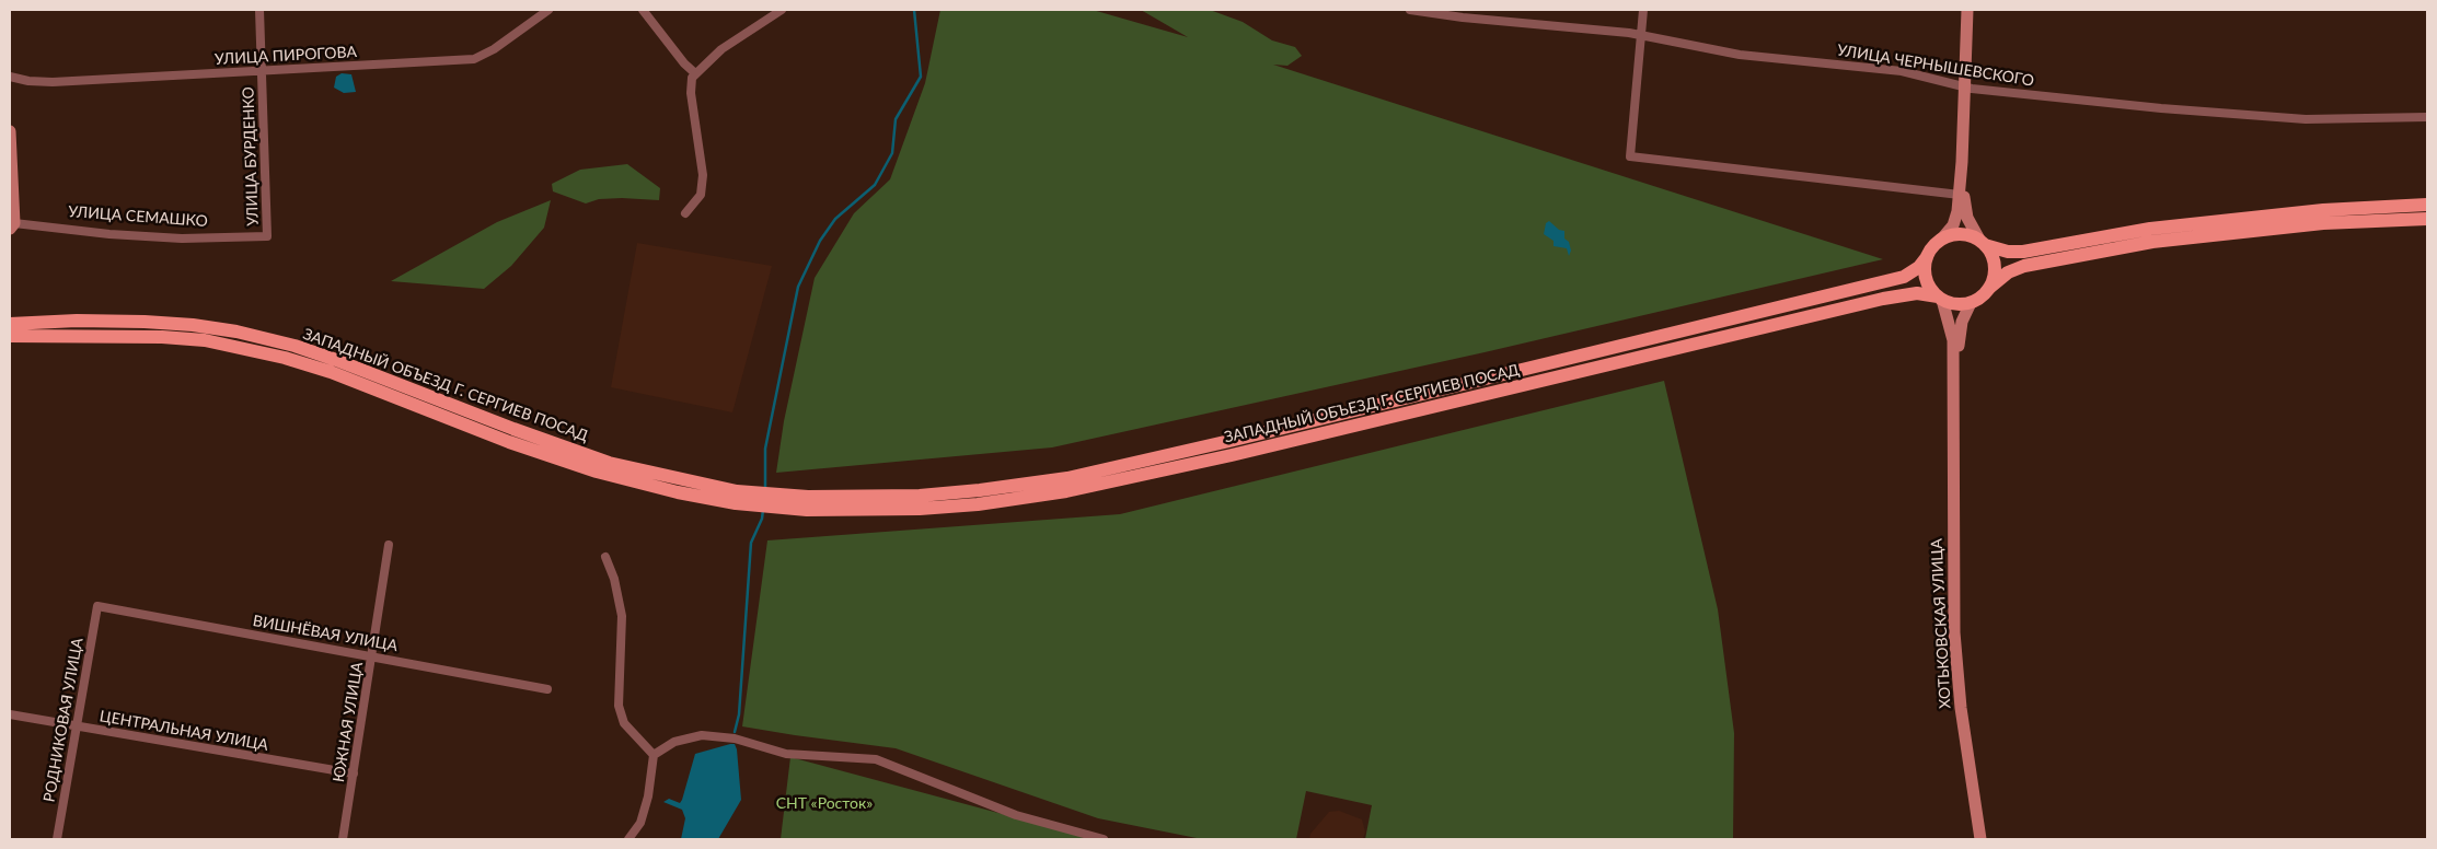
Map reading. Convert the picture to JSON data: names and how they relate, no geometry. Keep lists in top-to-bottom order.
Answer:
{
  "streets": {
    "main road": ["ЗАПАДНЫЙ ОБЪЕЗД Г. СЕРГИЕВ ПОСАД", "ХОТЬКОВСКАЯ УЛИЦА"],
    "street": [
      "УЛИЦА ПИРОГОВА",
      "УЛИЦА ЧЕРНЫШЕВСКОГО",
      "УЛИЦА БУРДЕНКО",
      "УЛИЦА СЕМАШКО",
      "ВИШНЁВАЯ УЛИЦА",
      "РОДНИКОВАЯ УЛИЦА",
      "ЮЖНАЯ УЛИЦА",
      "ЦЕНТРАЛЬНАЯ УЛИЦА"
    ]
  },
  "crossings": [
    ["УЛИЦА ПИРОГОВА", "УЛИЦА БУРДЕНКО"],
    ["УЛИЦА БУРДЕНКО", "УЛИЦА СЕМАШКО"],
    ["ВИШНЁВАЯ УЛИЦА", "РОДНИКОВАЯ УЛИЦА"],
    ["ВИШНЁВАЯ УЛИЦА", "ЮЖНАЯ УЛИЦА"],
    ["РОДНИКОВАЯ УЛИЦА", "ЦЕНТРАЛЬНАЯ УЛИЦА"],
    ["ЮЖНАЯ УЛИЦА", "ЦЕНТРАЛЬНАЯ УЛИЦА"]
  ],
  "parks": ["СНТ «Росток»"]
}
